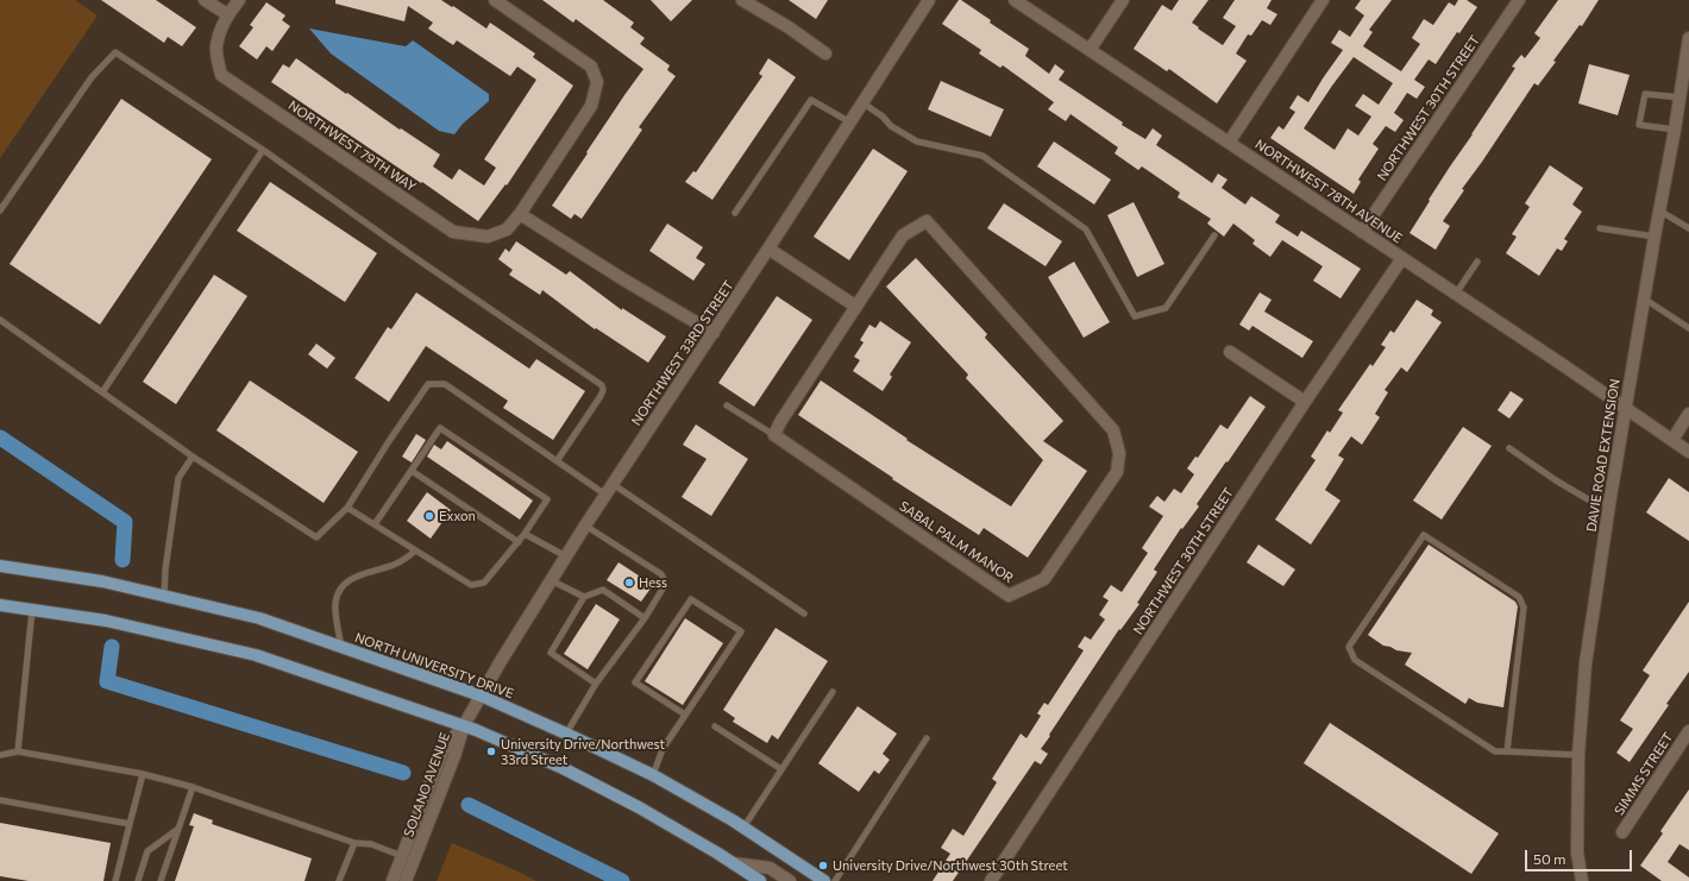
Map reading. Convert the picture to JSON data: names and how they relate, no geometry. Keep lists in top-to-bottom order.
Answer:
{
  "streets": {
    "main road": ["NORTH UNIVERSITY DRIVE"],
    "street": [
      "NORTHWEST 30TH STREET",
      "NORTHWEST 79TH WAY",
      "NORTHWEST 78TH AVENUE",
      "NORTHWEST 33RD STREET",
      "DAVIE ROAD EXTENSION",
      "SABAL PALM MANOR",
      "SIMMS STREET",
      "SOLANO AVENUE"
    ]
  },
  "crossings": [
    ["NORTHWEST 30TH STREET", "NORTHWEST 78TH AVENUE"],
    ["NORTHWEST 78TH AVENUE", "DAVIE ROAD EXTENSION"],
    ["NORTHWEST 33RD STREET", "NORTH UNIVERSITY DRIVE"],
    ["NORTHWEST 33RD STREET", "SOLANO AVENUE"]
  ],
  "places": [
    "Exxon",
    "Hess",
    "University Drive/Northwest 33rd Street",
    "University Drive/Northwest 30th Street"
  ],
  "scale_bar": "50 m"
}
